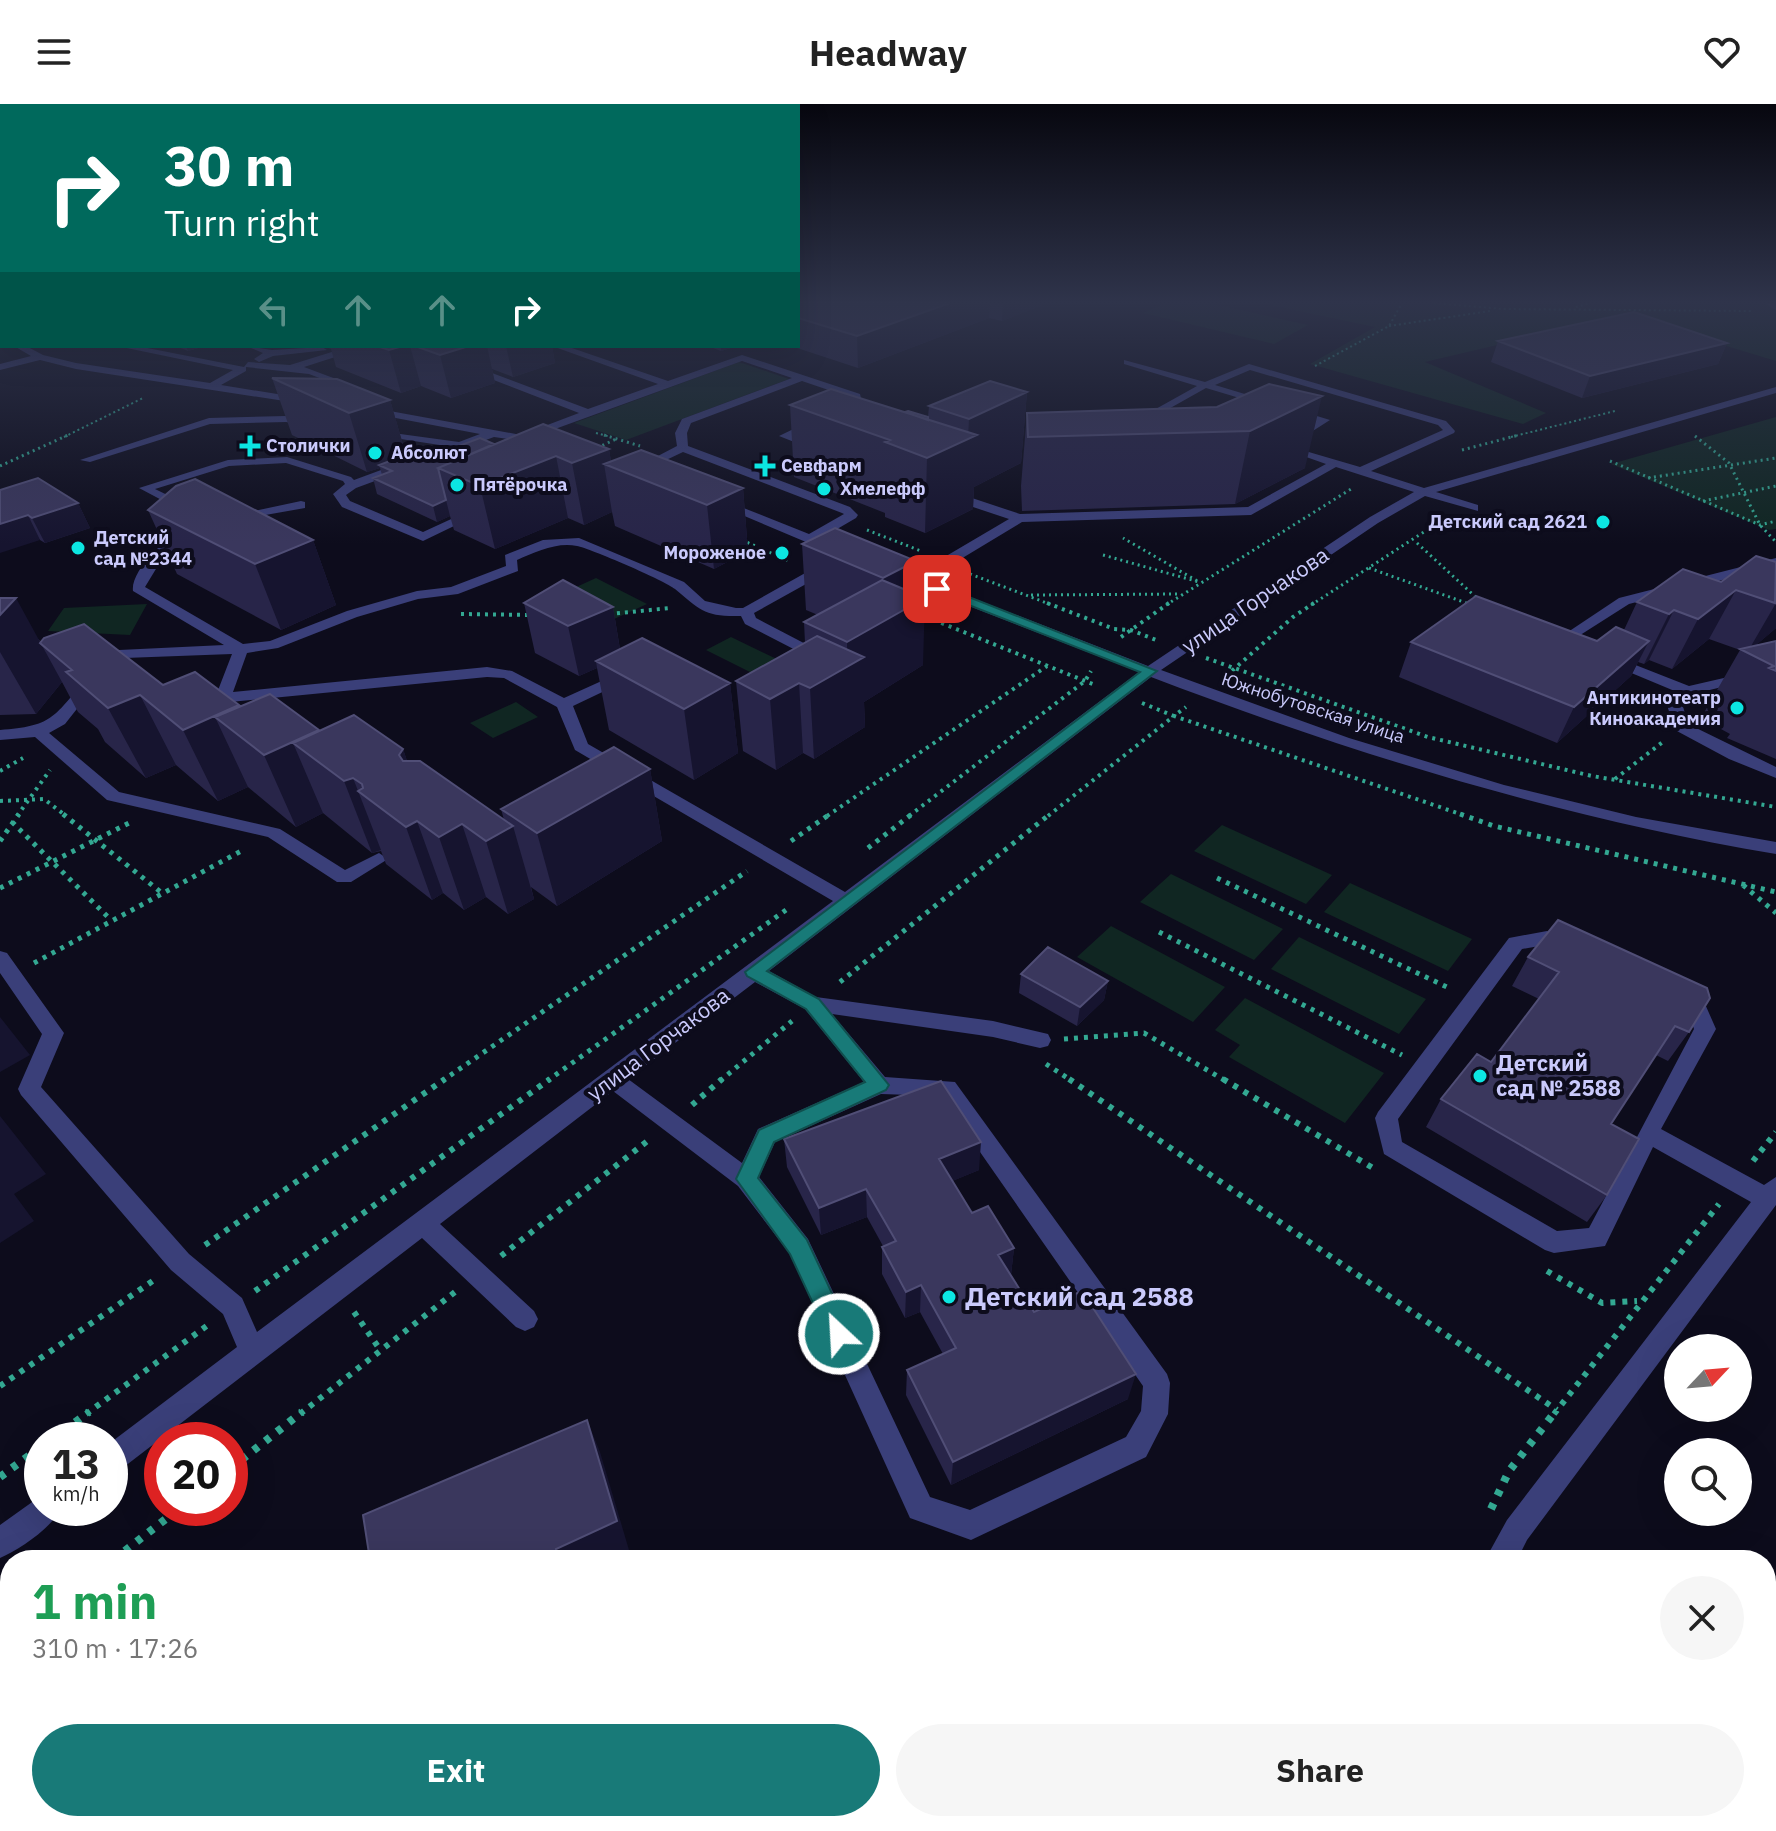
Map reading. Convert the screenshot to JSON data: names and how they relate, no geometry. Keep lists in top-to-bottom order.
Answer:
{
  "streets": {
    "street": ["улица Горчакова", "Южнобутовская улица"]
  },
  "crossings": [
    ["улица Горчакова", "Южнобутовская улица"]
  ],
  "places": {
    "health": ["Столички", "Севфарм"],
    "other": [
      "Абсолют",
      "Пятёрочка",
      "Хмелефф",
      "Детский сад 2621",
      "Детский сад №2344",
      "Мороженое",
      "Антикинотеатр Киноакадемия",
      "Детский сад № 2588",
      "Детский сад 2588"
    ]
  },
  "north": "top right",
  "page": {
    "header": "Headway",
    "turn": ["30 m", "Turn right"],
    "speed": "13 km/h",
    "limit": "20",
    "heading": ["1 min", "310 m · 17:26"],
    "buttons": ["Exit", "Share"]
  }
}
